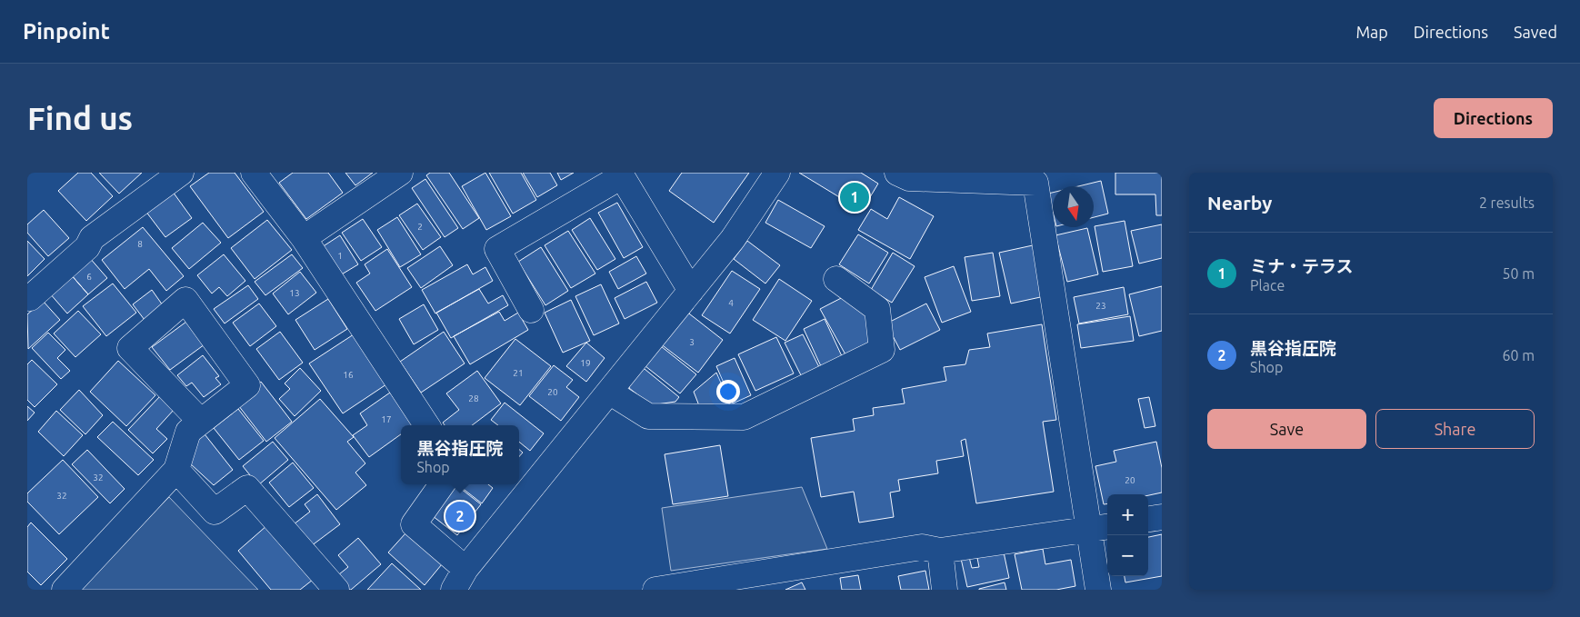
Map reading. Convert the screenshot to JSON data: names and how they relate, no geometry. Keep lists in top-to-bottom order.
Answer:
{
  "house_numbers": [
    "2",
    "8",
    "1",
    "6",
    "13",
    "4",
    "23",
    "3",
    "19",
    "21",
    "16",
    "20",
    "28",
    "17",
    "32",
    "20",
    "32"
  ],
  "north": "bottom",
  "page": {
    "header": "Pinpoint",
    "nav": ["Map", "Directions", "Saved"],
    "buttons": [
      "Directions",
      ["Save", "Share"]
    ],
    "title": "Find us",
    "heading": ["Nearby", "2 results"],
    "pins": ["1", "2"],
    "list": [
      {
        "mark": "1",
        "name": "ミナ・テラス",
        "note": "Place",
        "value": "50 m"
      },
      {
        "mark": "2",
        "name": "黒谷指圧院",
        "note": "Shop",
        "value": "60 m"
      }
    ],
    "popup": ["黒谷指圧院", "Shop"],
    "map_buttons": ["+", "−"]
  }
}
